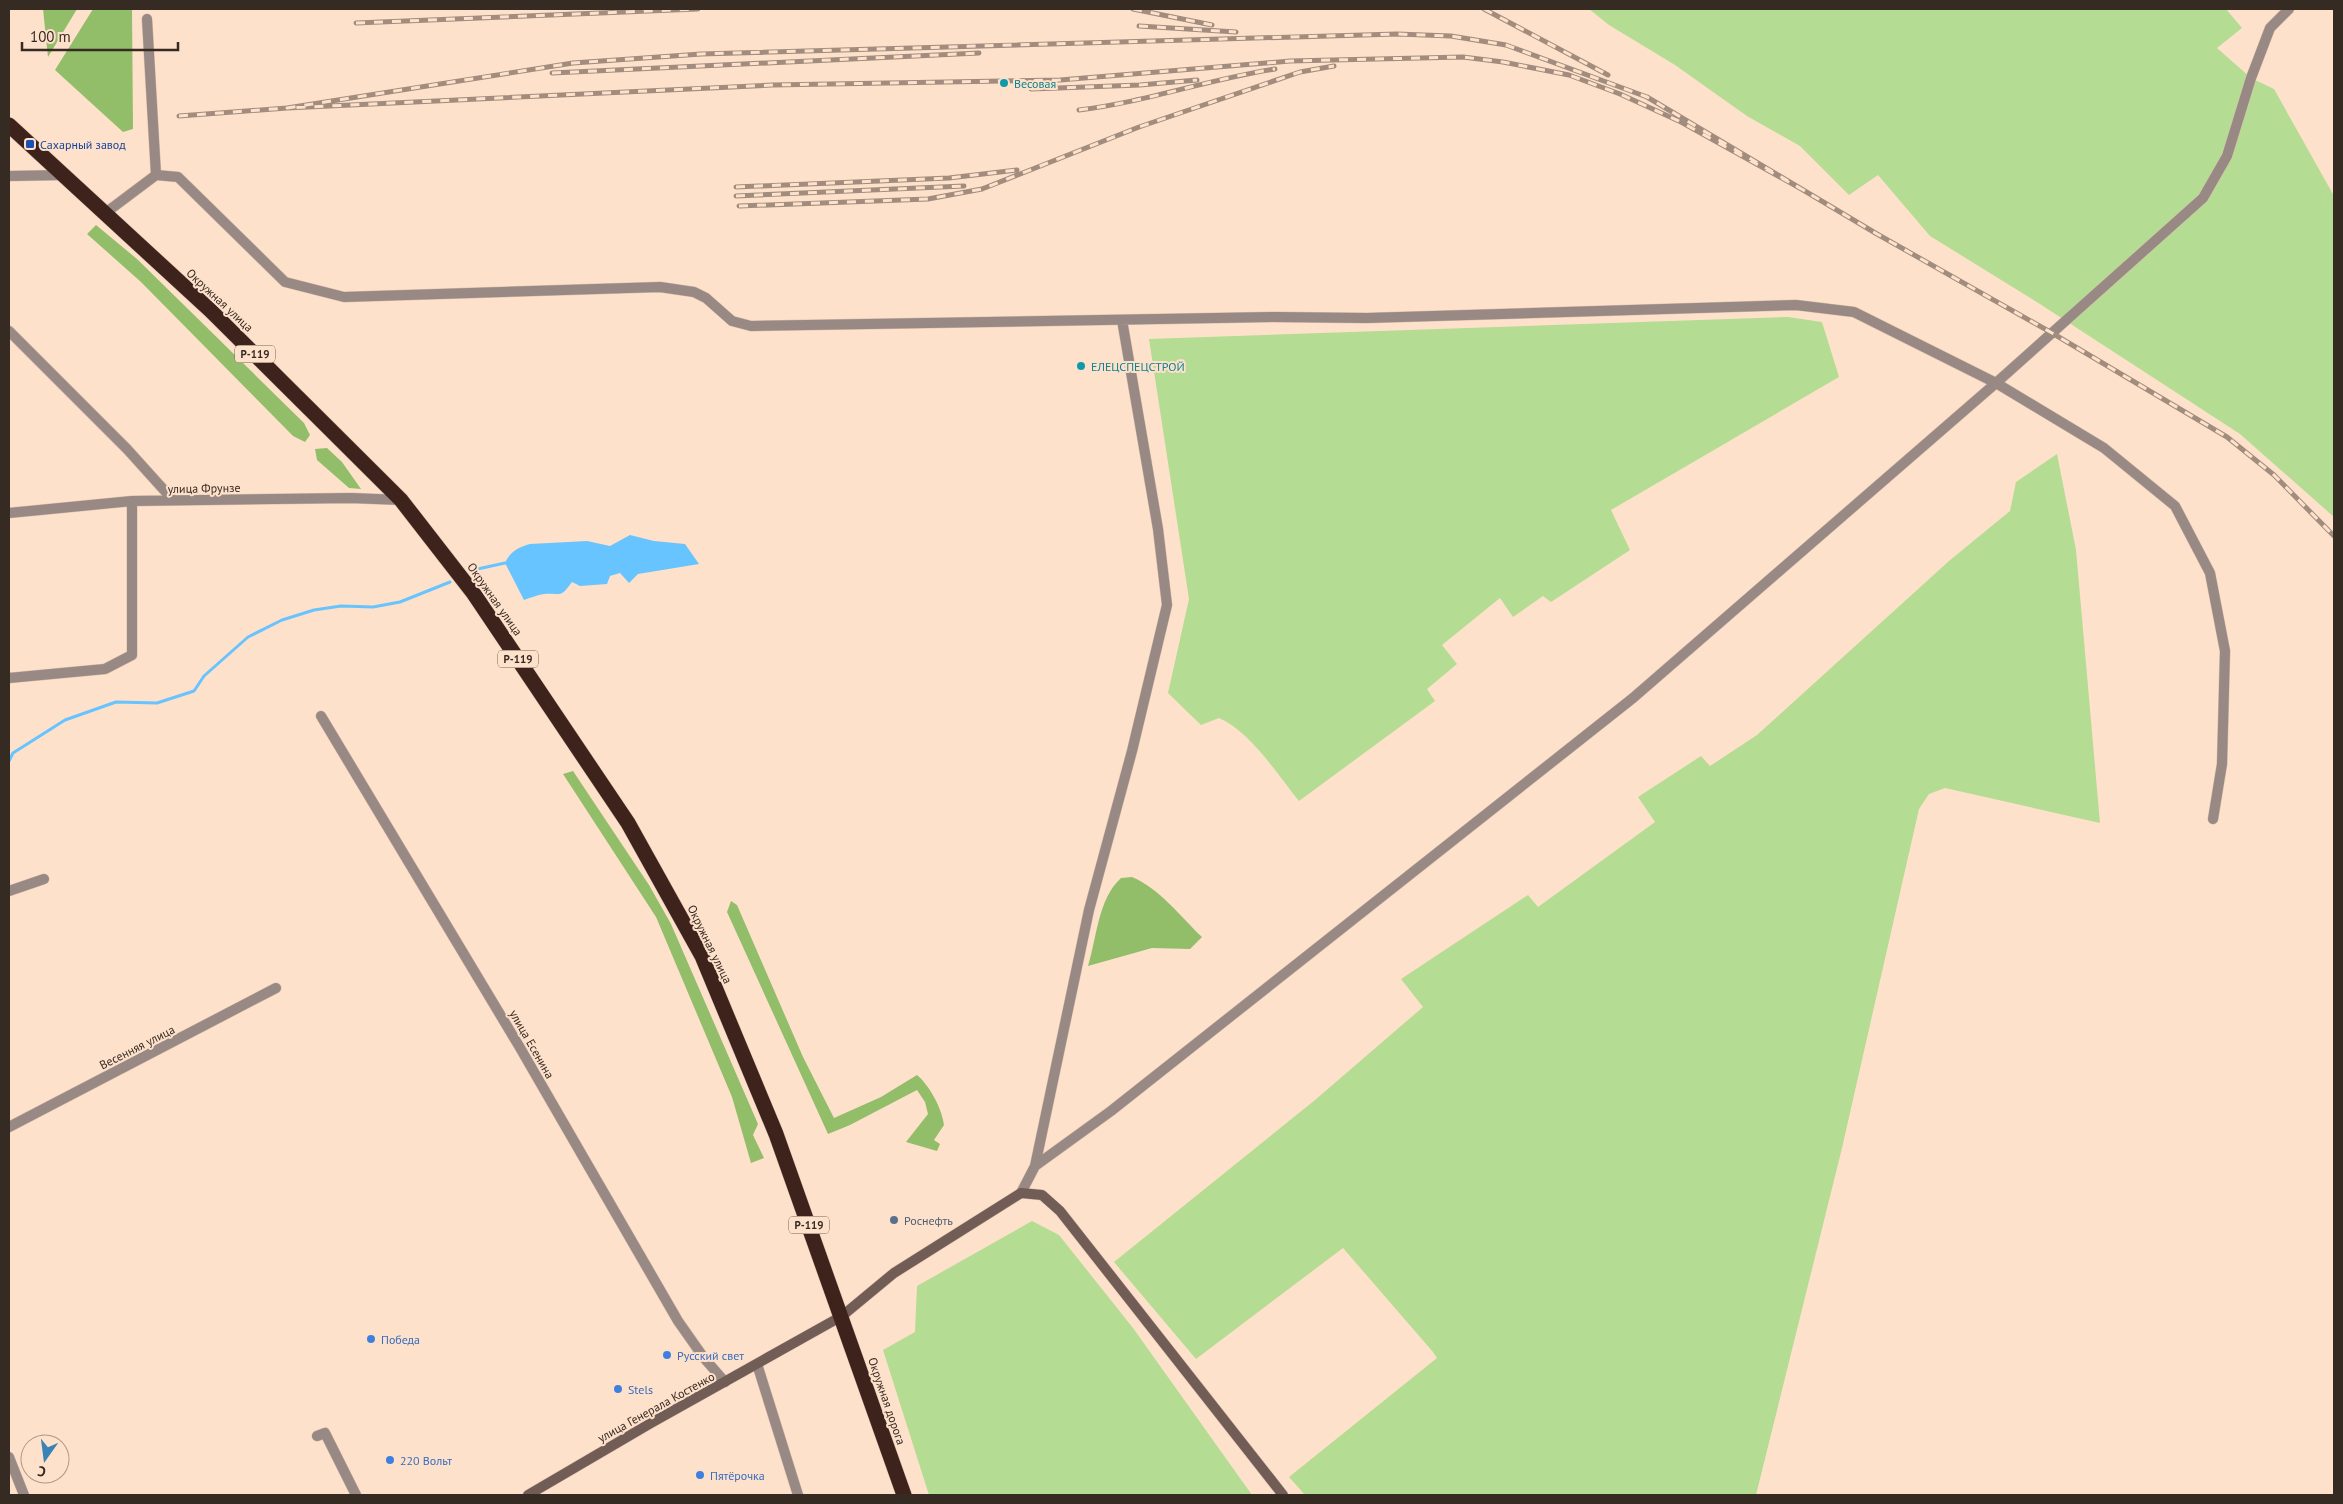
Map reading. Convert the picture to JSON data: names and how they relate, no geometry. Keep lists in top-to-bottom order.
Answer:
{
  "streets": {
    "highway": ["Окружная улица", "Р-119", "Окружная дорога"],
    "street": [
      "улица Фрунзе",
      "улица Есенина",
      "Весенняя улица",
      "улица Генерала Костенко"
    ]
  },
  "crossings": [
    ["Окружная улица", "улица Фрунзе"],
    ["Окружная улица", "Окружная дорога"],
    ["Окружная улица", "улица Генерала Костенко"],
    ["улица Есенина", "улица Генерала Костенко"],
    ["Окружная дорога", "улица Генерала Костенко"]
  ],
  "places": {
    "other": [
      "Весовая",
      "ЕЛЕЦСПЕЦСТРОЙ",
      "Роснефть",
      "Победа",
      "Русский свет",
      "Stels",
      "220 Вольт",
      "Пятёрочка"
    ],
    "transit": ["Сахарный завод"]
  },
  "scale_bar": "100 m",
  "north": "bottom"
}
